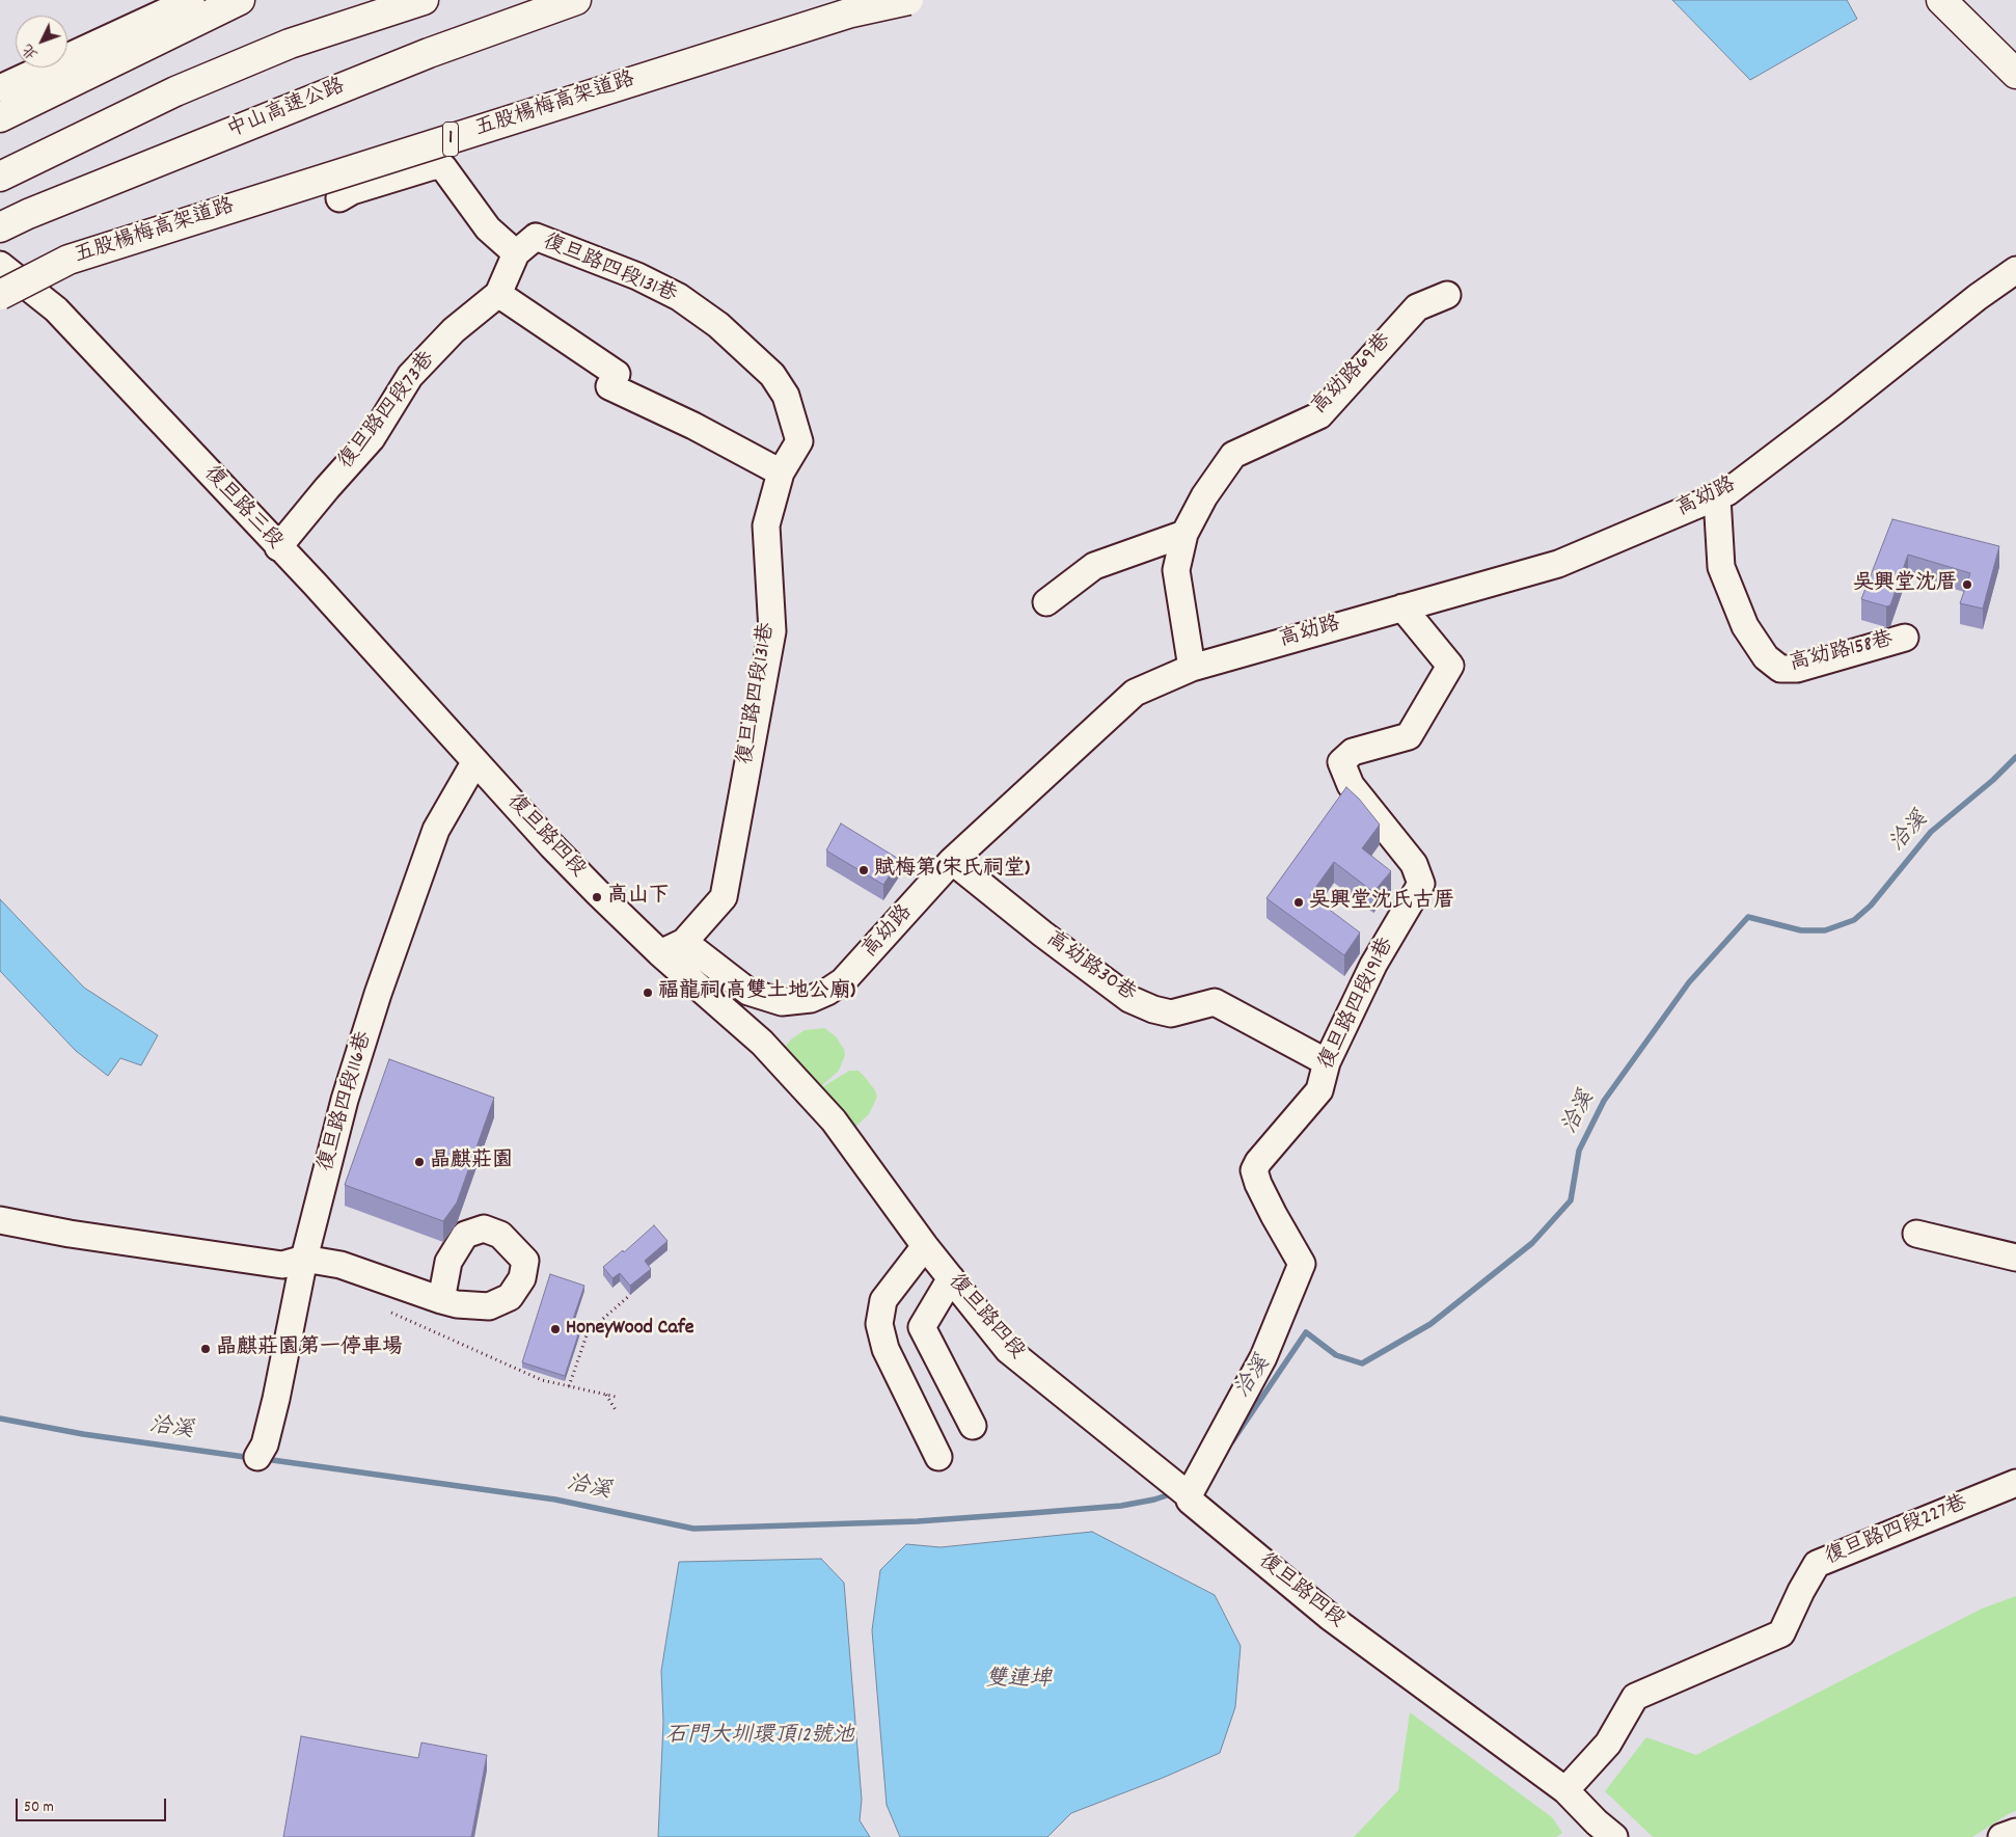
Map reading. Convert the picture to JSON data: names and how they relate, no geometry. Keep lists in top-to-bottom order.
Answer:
{
  "streets": {
    "highway": ["五股楊梅高架道路", "中山高速公路", "1"],
    "street": [
      "復旦路四段131巷",
      "高幼路69巷",
      "復旦路四段73巷",
      "高幼路",
      "復旦路三段",
      "高幼路158巷",
      "復旦路四段",
      "高幼路30巷",
      "復旦路四段191巷",
      "復旦路四段116巷",
      "復旦路四段227巷"
    ]
  },
  "crossings": [
    ["復旦路四段131巷", "復旦路四段73巷"],
    ["復旦路四段131巷", "高幼路"],
    ["高幼路69巷", "高幼路"],
    ["復旦路四段73巷", "復旦路三段"],
    ["高幼路", "高幼路158巷"],
    ["高幼路", "高幼路30巷"],
    ["高幼路", "復旦路四段191巷"],
    ["復旦路三段", "復旦路四段"],
    ["復旦路三段", "復旦路四段116巷"],
    ["復旦路四段", "復旦路四段191巷"],
    ["復旦路四段", "復旦路四段116巷"],
    ["復旦路四段", "復旦路四段227巷"],
    ["高幼路30巷", "復旦路四段191巷"]
  ],
  "water": ["洽溪", "雙連埤", "石門大圳環頂12號池"],
  "places": [
    "吳興堂沈厝",
    "賦梅第(宋氏祠堂)",
    "高山下",
    "吳興堂沈氏古厝",
    "福龍祠(高雙土地公廟)",
    "晶麒莊園",
    "HoneyWood Cafe",
    "晶麒莊園第一停車場"
  ],
  "scale_bar": "50 m",
  "north": "bottom left"
}
